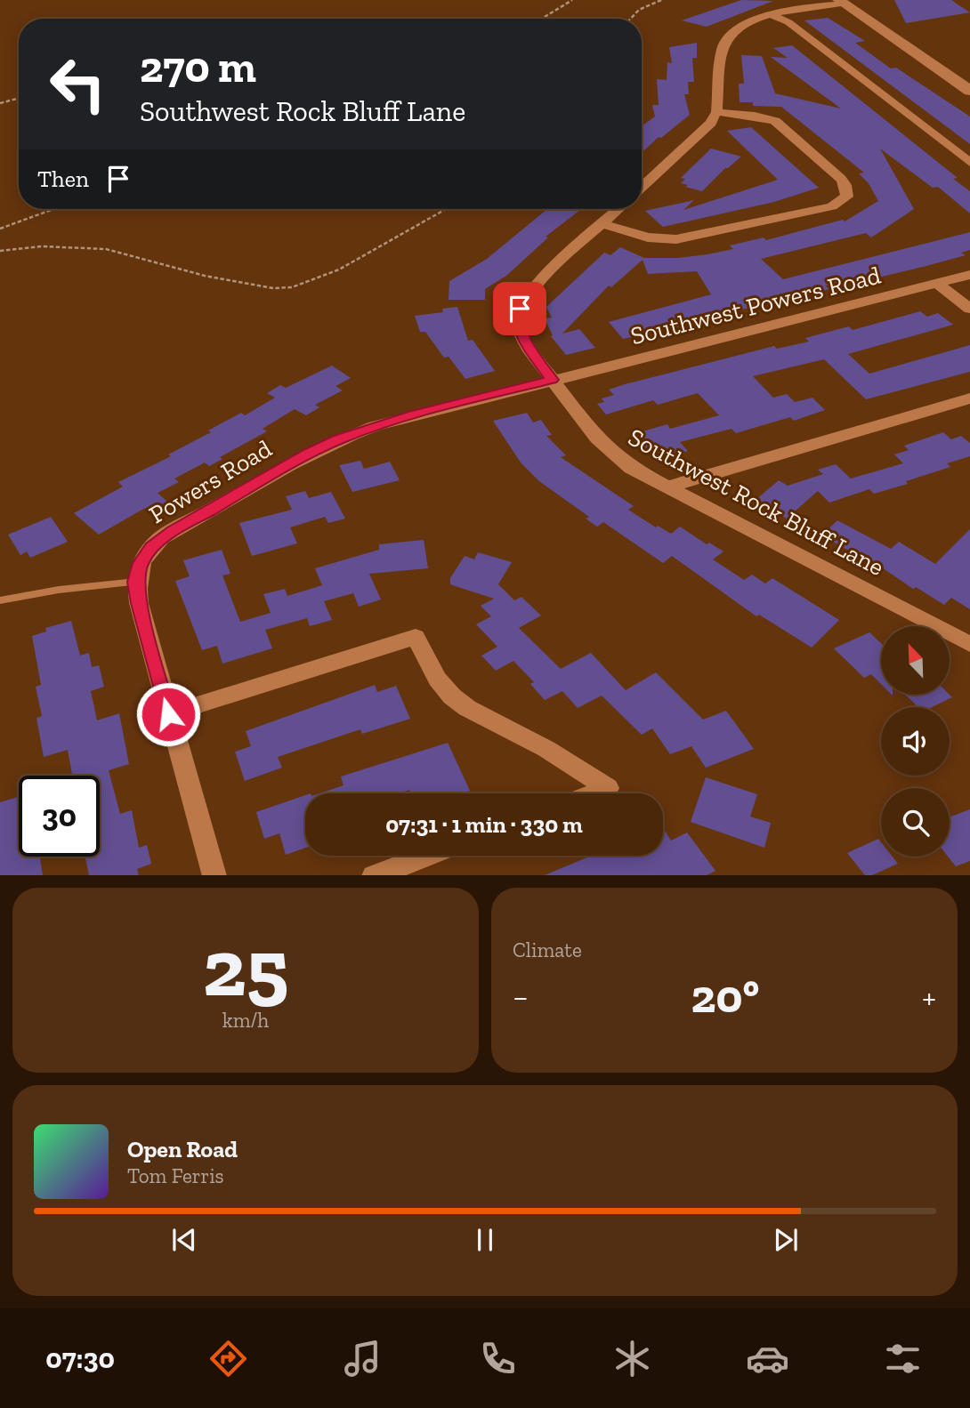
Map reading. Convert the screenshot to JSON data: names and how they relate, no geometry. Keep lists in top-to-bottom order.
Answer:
{
  "streets": {
    "street": ["Southwest Powers Road", "Powers Road", "Southwest Rock Bluff Lane"]
  },
  "crossings": [
    ["Southwest Powers Road", "Powers Road"],
    ["Southwest Powers Road", "Southwest Rock Bluff Lane"],
    ["Powers Road", "Southwest Rock Bluff Lane"]
  ],
  "north": "top left",
  "page": {
    "turn": ["270 m", "Southwest Rock Bluff Lane"],
    "then": "Then",
    "limit": "30",
    "trip": "07:31 · 1 min · 330 m",
    "tile": [
      ["25", "km/h"],
      "Climate"
    ],
    "heat": ["−", "20°", "+"],
    "song": ["Open Road", "Tom Ferris"],
    "tabs": "07:30"
  }
}
